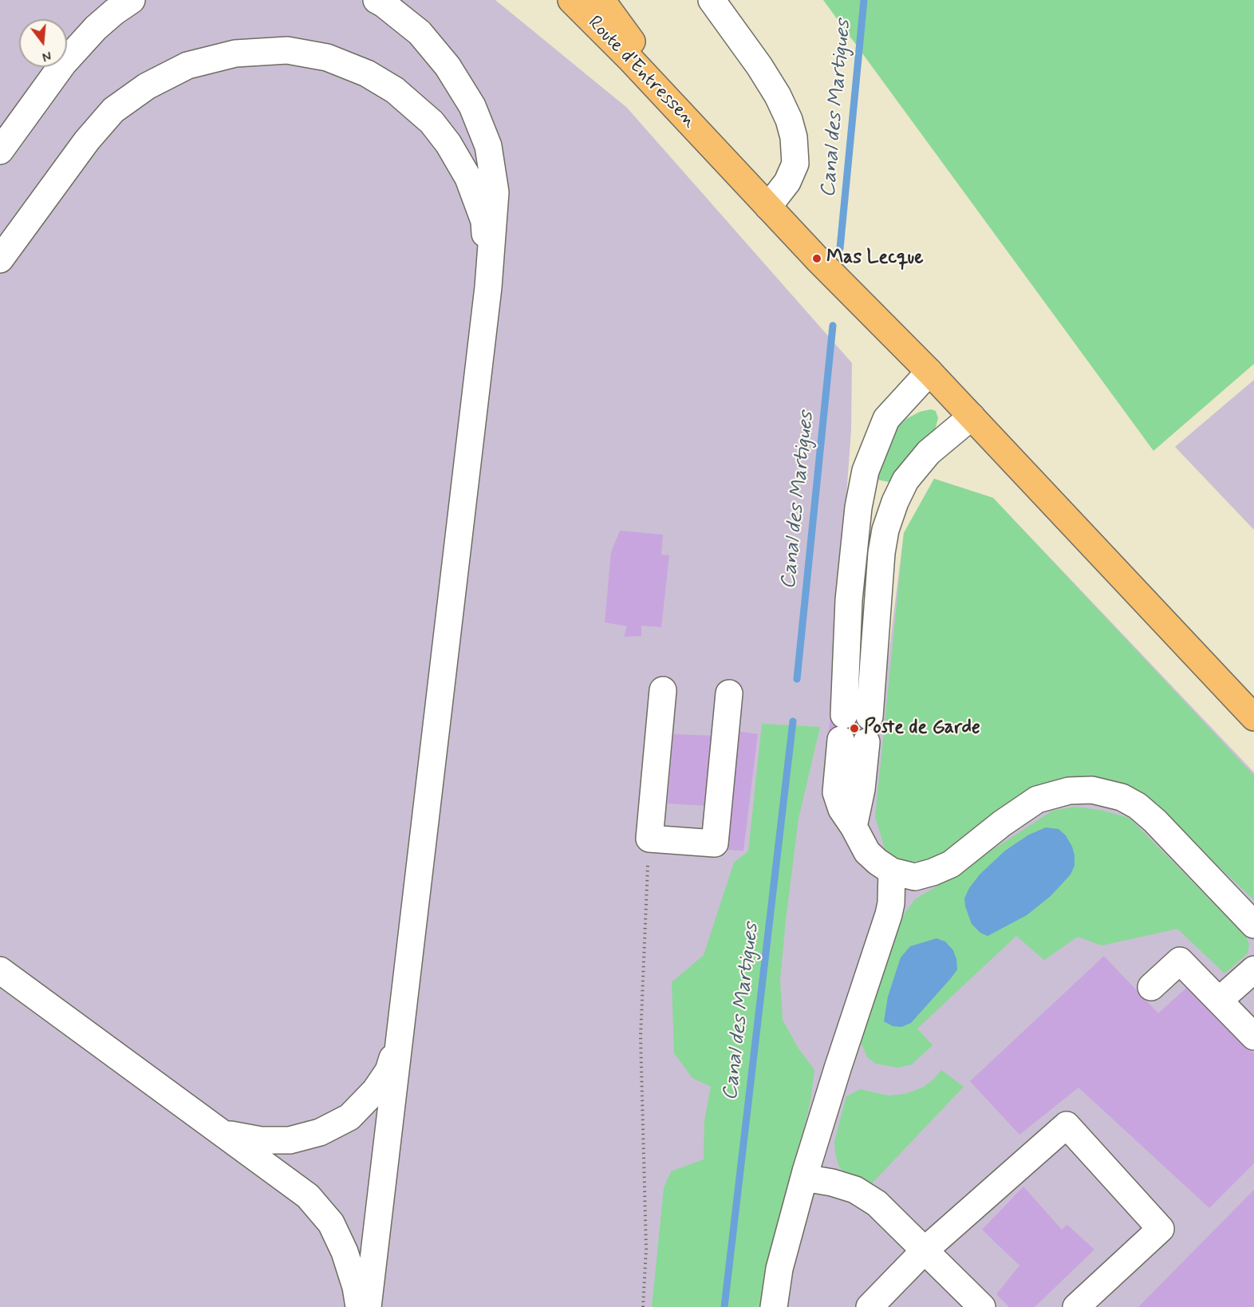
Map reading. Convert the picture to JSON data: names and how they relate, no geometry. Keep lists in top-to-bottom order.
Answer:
{
  "streets": {
    "main road": ["Route d'Entressen"]
  },
  "water": ["Canal des Martigues"],
  "places": ["Mas Lecque", "Poste de Garde"],
  "north": "bottom"
}
